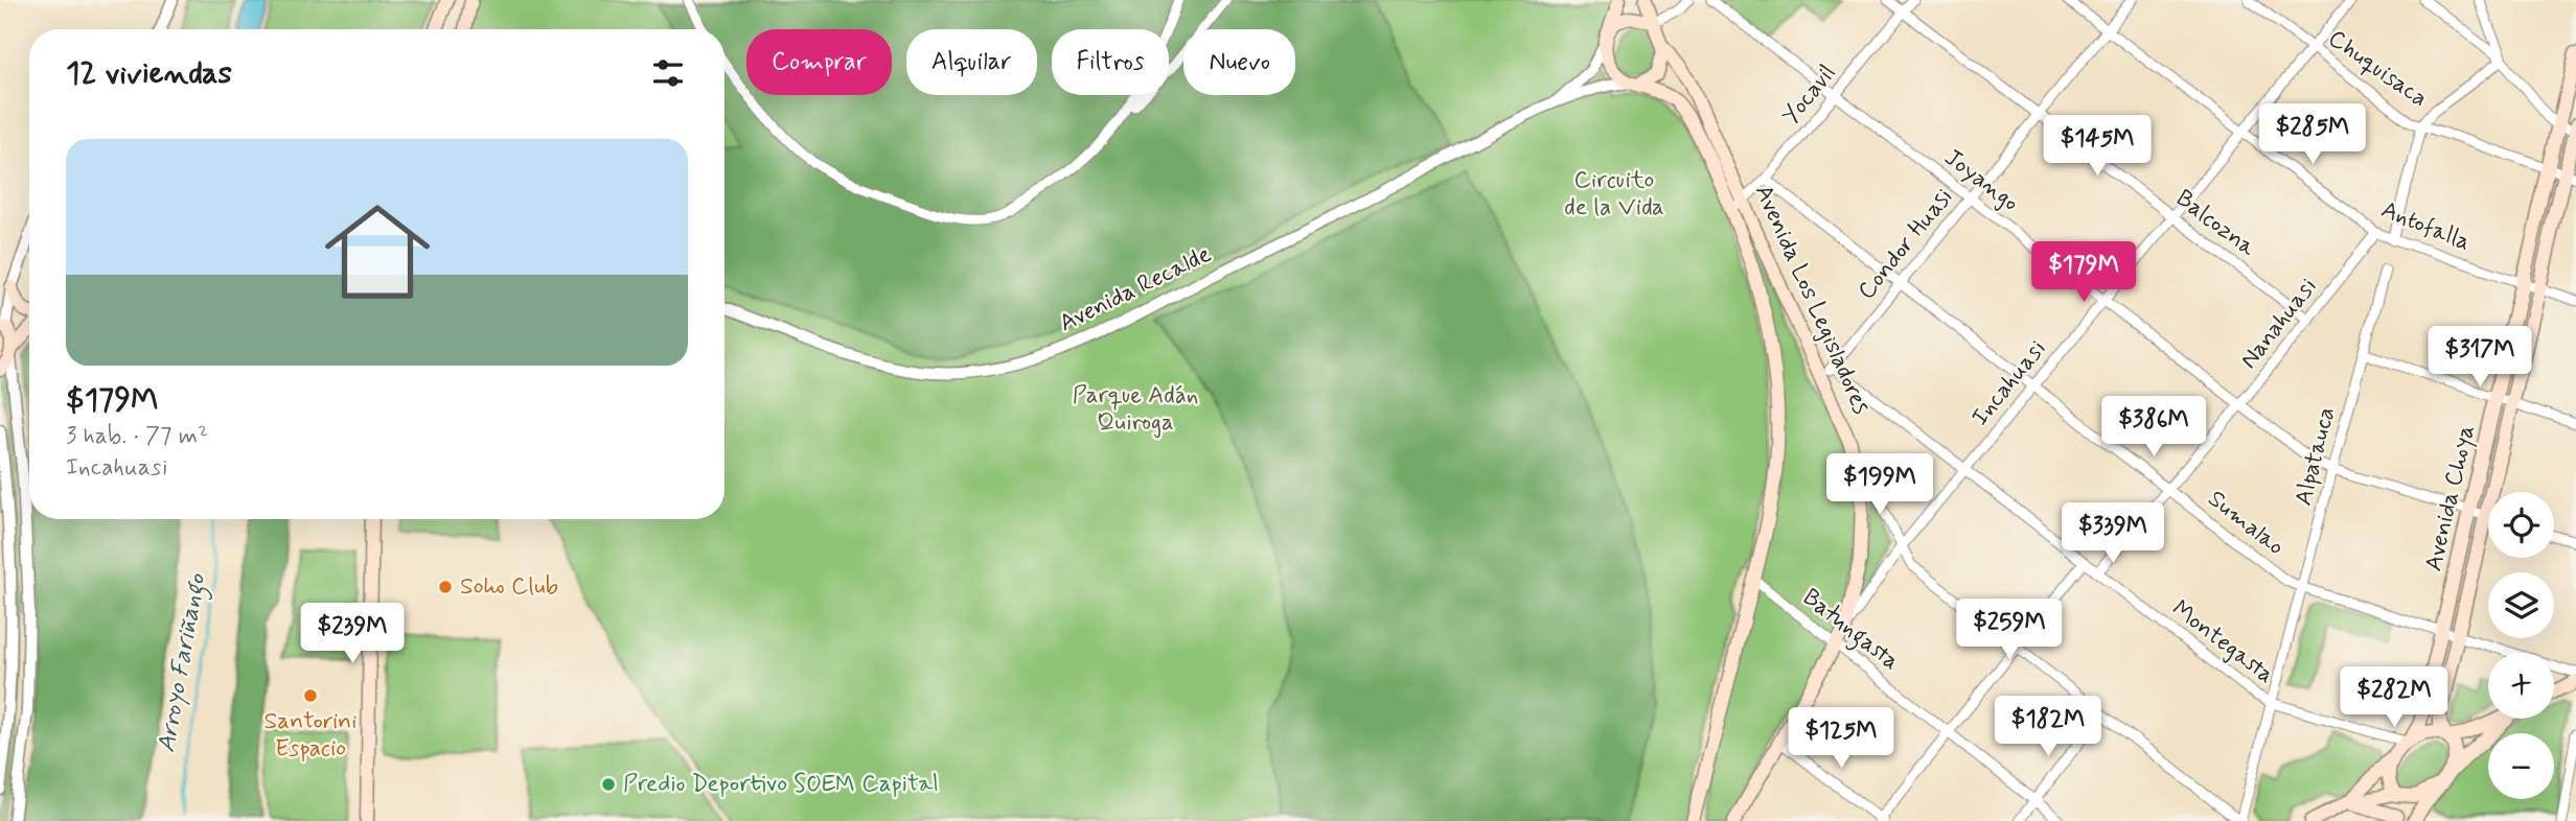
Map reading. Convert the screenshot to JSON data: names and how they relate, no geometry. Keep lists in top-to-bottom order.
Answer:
{
  "streets": {
    "main road": ["Avenida Los Legisladores", "Avenida Choya"],
    "street": [
      "Chuquisaca",
      "Yocavil",
      "Joyango",
      "Balcozna",
      "Antofalla",
      "Condor Huasi",
      "Avenida Recalde",
      "Nanahuasi",
      "Incahuasi",
      "Alpatauca",
      "Sumalao",
      "Batungasta",
      "Montegasta"
    ]
  },
  "crossings": [
    ["Chuquisaca", "Incahuasi"],
    ["Chuquisaca", "Avenida Choya"],
    ["Yocavil", "Joyango"],
    ["Yocavil", "Balcozna"],
    ["Yocavil", "Avenida Los Legisladores"],
    ["Yocavil", "Sumalao"],
    ["Joyango", "Condor Huasi"],
    ["Joyango", "Nanahuasi"],
    ["Joyango", "Incahuasi"],
    ["Joyango", "Alpatauca"],
    ["Joyango", "Avenida Choya"],
    ["Balcozna", "Condor Huasi"],
    ["Balcozna", "Nanahuasi"],
    ["Balcozna", "Incahuasi"],
    ["Antofalla", "Condor Huasi"],
    ["Antofalla", "Nanahuasi"],
    ["Antofalla", "Incahuasi"],
    ["Antofalla", "Avenida Choya"],
    ["Condor Huasi", "Avenida Los Legisladores"],
    ["Condor Huasi", "Sumalao"],
    ["Condor Huasi", "Montegasta"],
    ["Avenida Recalde", "Avenida Los Legisladores"],
    ["Avenida Los Legisladores", "Incahuasi"],
    ["Avenida Los Legisladores", "Batungasta"],
    ["Nanahuasi", "Sumalao"],
    ["Nanahuasi", "Montegasta"],
    ["Incahuasi", "Sumalao"],
    ["Incahuasi", "Montegasta"],
    ["Alpatauca", "Sumalao"],
    ["Alpatauca", "Montegasta"],
    ["Avenida Choya", "Sumalao"],
    ["Avenida Choya", "Montegasta"]
  ],
  "water": ["Arroyo Fariñango"],
  "parks": ["Circuito de la Vida", "Parque Adán Quiroga"],
  "places": ["Soho Club", "Santorini Espacio", "Predio Deportivo SOEM Capital"],
  "page": {
    "chip": [
      "Comprar",
      "Alquilar",
      "Filtros",
      "Nuevo"
    ],
    "heading": "12 viviendas",
    "price": [
      "$285M",
      "$145M",
      "$179M",
      "$317M",
      "$386M",
      "$199M",
      "$339M",
      "$259M",
      "$239M",
      "$282M",
      "$182M",
      "$125M"
    ],
    "list": [
      {
        "name": "$179M",
        "note": "3 hab. · 77 m² · Incahuasi"
      }
    ],
    "map_buttons": ["+", "−"]
  }
}
